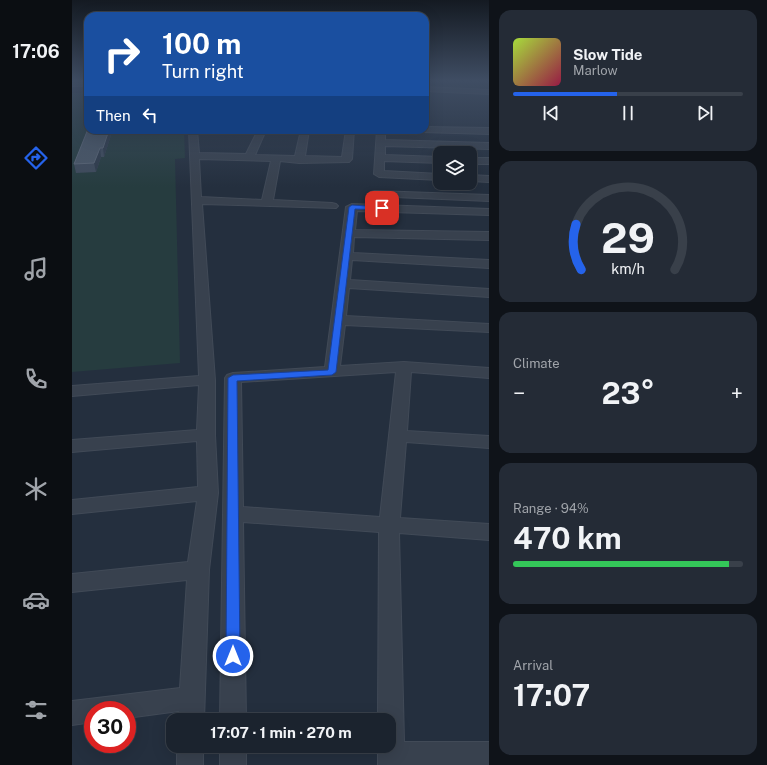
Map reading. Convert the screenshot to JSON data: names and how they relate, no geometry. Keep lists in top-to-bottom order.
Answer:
{
  "page": {
    "tabs": "17:06",
    "turn": ["100 m", "Turn right"],
    "song": ["Slow Tide", "Marlow"],
    "then": "Then",
    "tile": [
      "Climate",
      ["Range · 94%", "470 km"],
      ["Arrival", "17:07"]
    ],
    "heat": ["−", "23°", "+"],
    "limit": "30",
    "trip": "17:07 · 1 min · 270 m",
    "gauge": ["29", "km/h"]
  }
}
